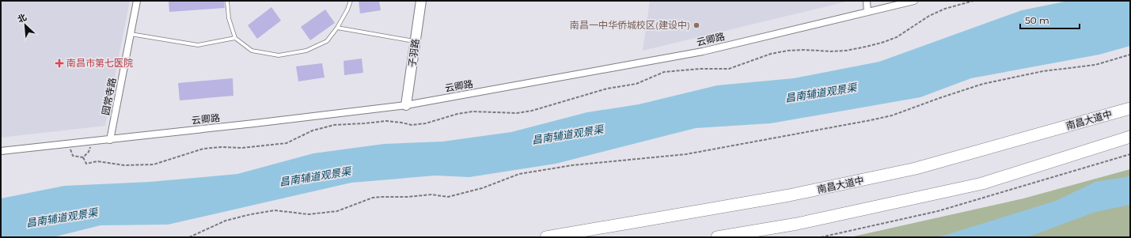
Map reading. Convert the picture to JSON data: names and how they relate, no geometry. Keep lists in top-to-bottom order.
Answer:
{
  "streets": {
    "highway": ["南昌大道中"],
    "street": ["云卿路", "子羽路", "园常寺路"]
  },
  "crossings": [
    ["云卿路", "子羽路"],
    ["云卿路", "园常寺路"]
  ],
  "water": ["昌南辅道观景渠"],
  "places": {
    "other": ["南昌一中华侨城校区(建设中)"],
    "health": ["南昌市第七医院"]
  },
  "scale_bar": "50 m",
  "north": "top left"
}
